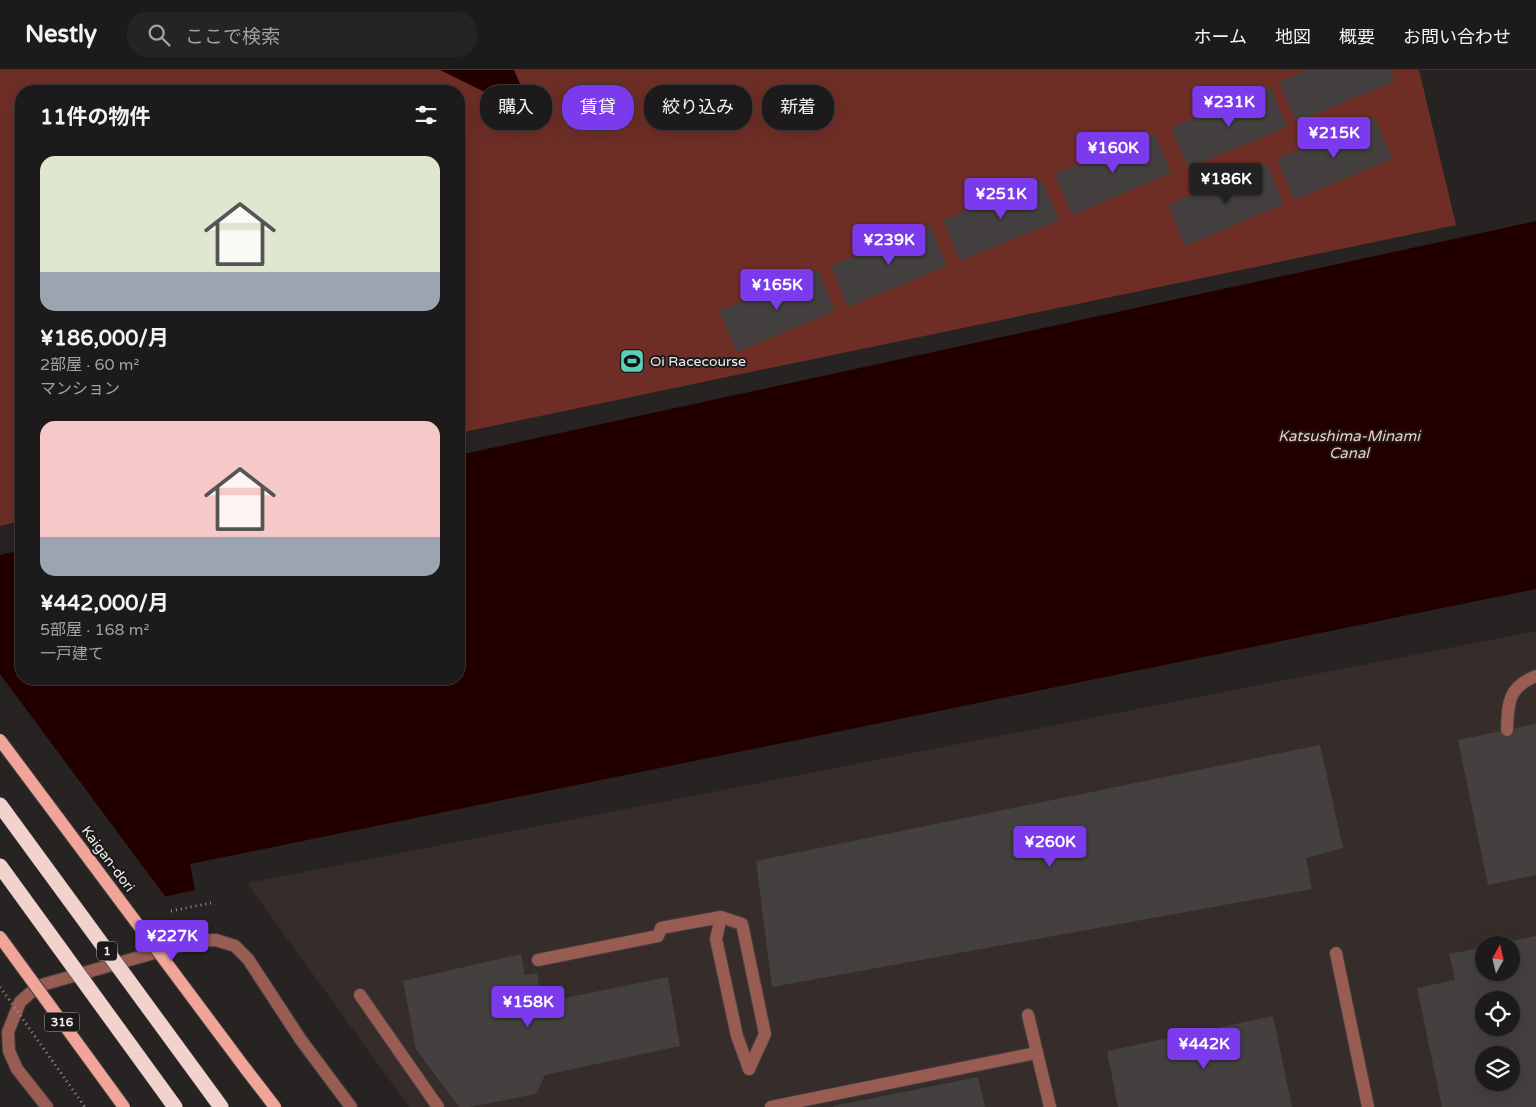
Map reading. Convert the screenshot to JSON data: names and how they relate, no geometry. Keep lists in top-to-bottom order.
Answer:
{
  "streets": {
    "highway": ["1"],
    "main road": ["Kaigan-dori", "316"]
  },
  "water": ["Katsushima-Minami Canal"],
  "places": {
    "sports": ["Oi Racecourse"]
  },
  "north": "top",
  "page": {
    "header": "Nestly",
    "search": "ここで検索",
    "nav": [
      "ホーム",
      "地図",
      "概要",
      "お問い合わせ"
    ],
    "chip": [
      "購入",
      "賃貸",
      "絞り込み",
      "新着"
    ],
    "heading": "11件の物件",
    "price": [
      "¥231K",
      "¥215K",
      "¥160K",
      "¥186K",
      "¥251K",
      "¥239K",
      "¥165K",
      "¥260K",
      "¥227K",
      "¥158K",
      "¥442K"
    ],
    "list": [
      {
        "name": "¥186,000/月",
        "note": "2部屋 · 60 m² · マンション"
      },
      {
        "name": "¥442,000/月",
        "note": "5部屋 · 168 m² · 一戸建て"
      }
    ]
  }
}
